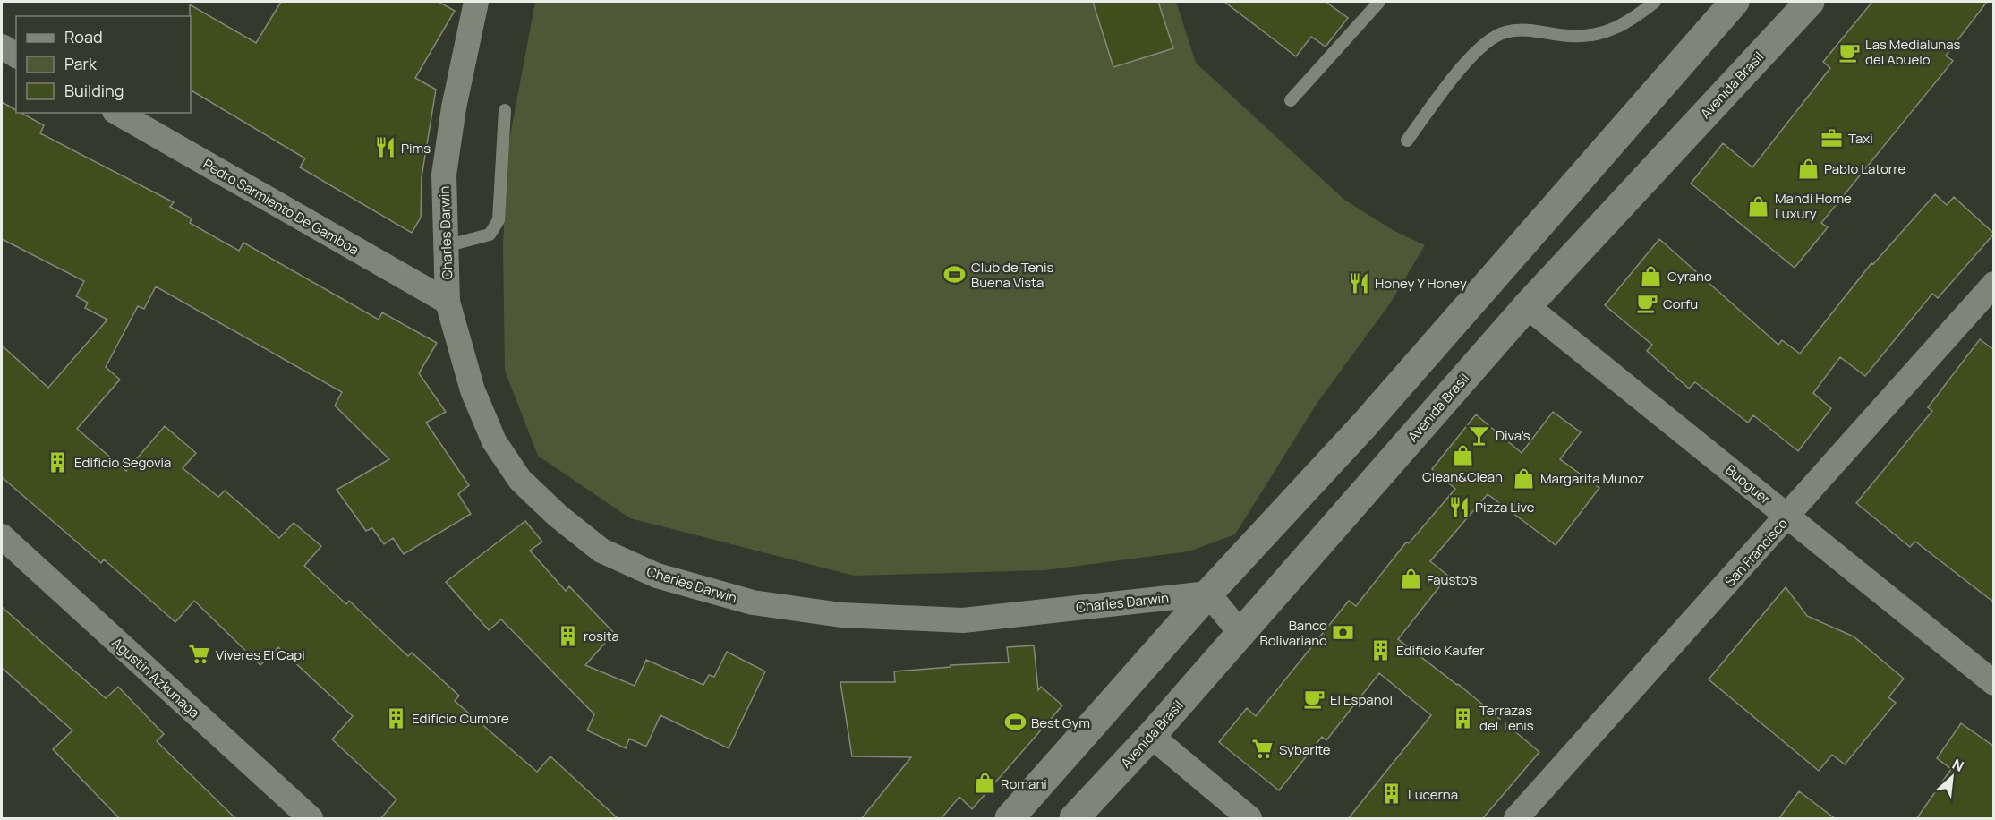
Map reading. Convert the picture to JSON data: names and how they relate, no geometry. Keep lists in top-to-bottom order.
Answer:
{
  "streets": {
    "street": [
      "Avenida Brasil",
      "Pedro Sarmiento De Gamboa",
      "Charles Darwin",
      "Buoguer",
      "San Francisco",
      "Agustin Azkunaga"
    ]
  },
  "crossings": [
    ["Avenida Brasil", "Buoguer"],
    ["Pedro Sarmiento De Gamboa", "Charles Darwin"],
    ["Buoguer", "San Francisco"]
  ],
  "places": {
    "cafe": ["Las Medialunas del Abuelo", "Corfu", "El Español"],
    "office": ["Taxi"],
    "restaurant": ["Pims", "Honey Y Honey", "Pizza Live"],
    "shop": [
      "Pablo Latorre",
      "Mahdi Home Luxury",
      "Cyrano",
      "Clean&Clean",
      "Margarita Munoz",
      "Fausto's",
      "Romani"
    ],
    "sports": ["Club de Tenis Buena Vista", "Best Gym"],
    "bar": ["Diva's"],
    "building": [
      "Edificio Segovia",
      "rosita",
      "Edificio Kaufer",
      "Edificio Cumbre",
      "Terrazas del Tenis",
      "Lucerna"
    ],
    "bank": ["Banco Bolivariano"],
    "supermarket": ["Víveres El Capi", "Sybarite"]
  },
  "legend": ["Road", "Park", "Building"],
  "north": "top right"
}
